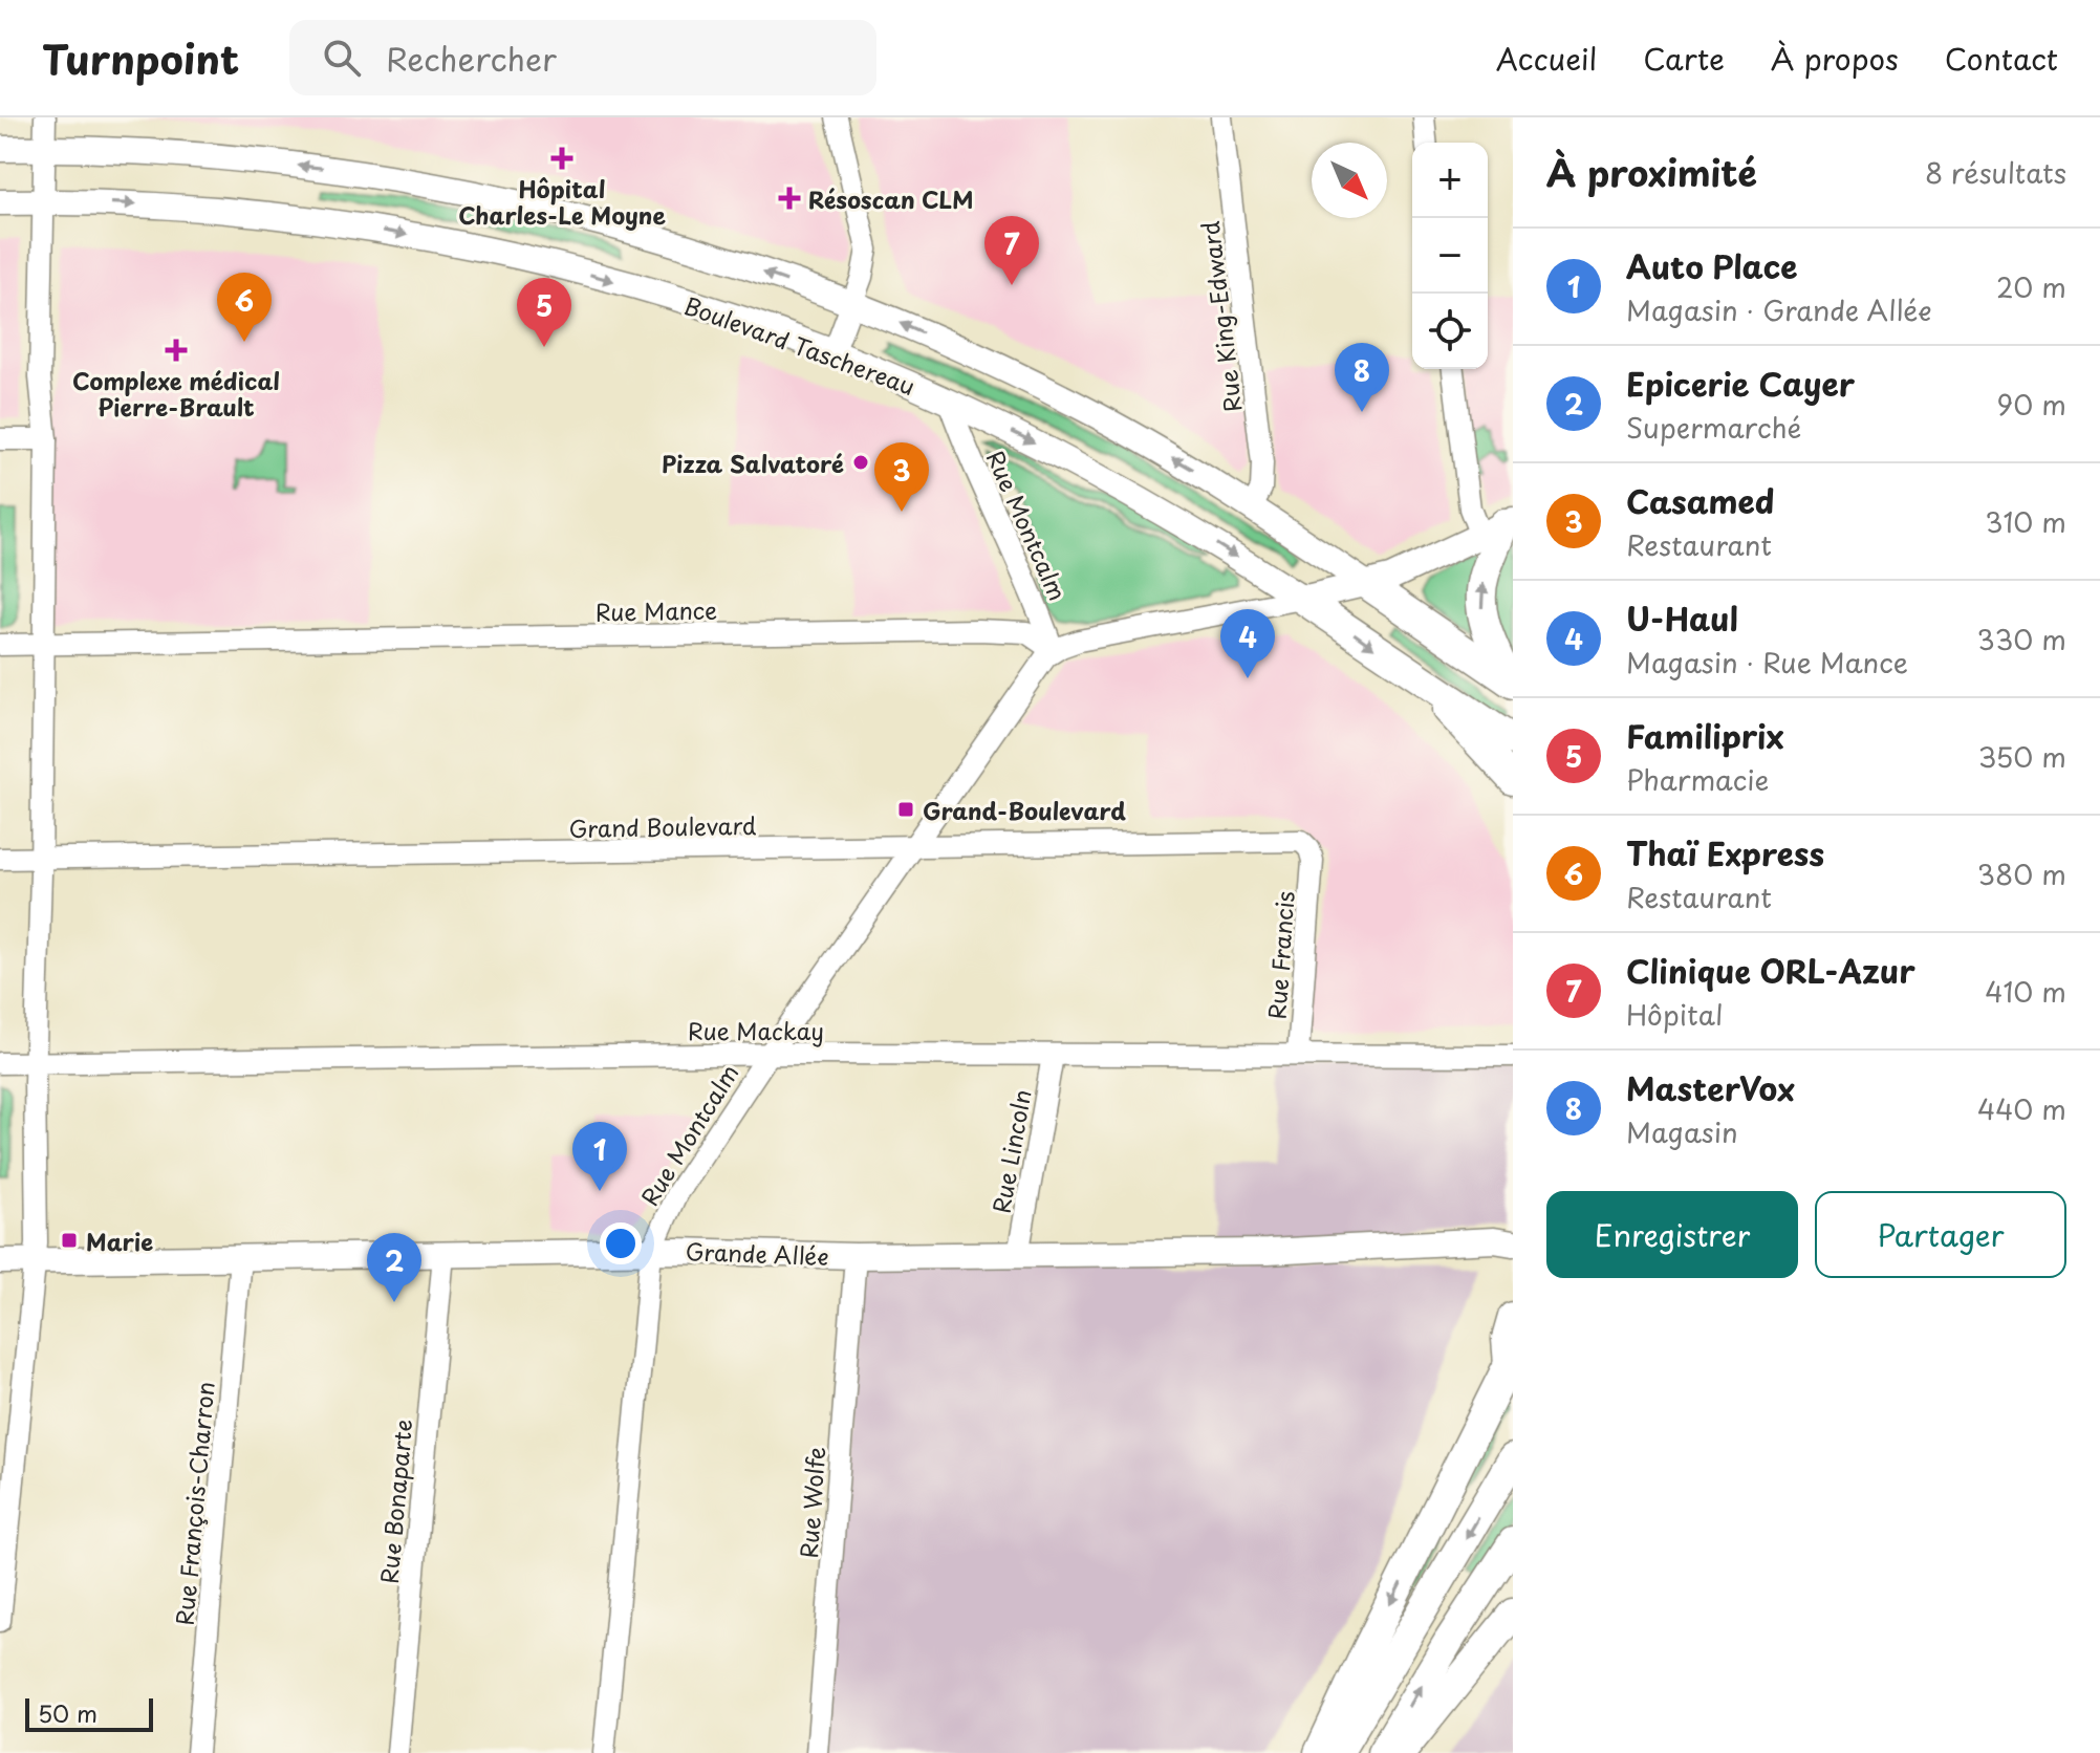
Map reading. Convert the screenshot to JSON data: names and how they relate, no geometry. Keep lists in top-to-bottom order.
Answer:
{
  "streets": {
    "highway": ["Boulevard Taschereau"],
    "main road": ["Grande Allée"],
    "street": [
      "Rue King-Edward",
      "Rue Montcalm",
      "Rue Mance",
      "Grand Boulevard",
      "Rue Francis",
      "Rue Mackay",
      "Rue Lincoln",
      "Rue Bonaparte",
      "Rue Wolfe",
      "Rue François-Charron"
    ]
  },
  "crossings": [
    ["Boulevard Taschereau", "Rue Montcalm"],
    ["Rue Montcalm", "Rue Mance"],
    ["Rue Montcalm", "Grand Boulevard"],
    ["Rue Montcalm", "Rue Mackay"],
    ["Rue Montcalm", "Grande Allée"],
    ["Grand Boulevard", "Rue Francis"],
    ["Rue Francis", "Rue Mackay"],
    ["Rue Mackay", "Rue Lincoln"],
    ["Rue Lincoln", "Grande Allée"],
    ["Grande Allée", "Rue Bonaparte"],
    ["Grande Allée", "Rue Wolfe"],
    ["Grande Allée", "Rue François-Charron"]
  ],
  "places": {
    "health": ["Hôpital Charles-Le Moyne", "Résoscan CLM", "Complexe médical Pierre-Brault"],
    "other": ["Pizza Salvatoré"],
    "transit": ["Grand-Boulevard", "Marie"]
  },
  "scale_bar": "50 m",
  "north": "bottom right",
  "page": {
    "header": "Turnpoint",
    "search": "Rechercher",
    "nav": [
      "Accueil",
      "Carte",
      "À propos",
      "Contact"
    ],
    "heading": ["À proximité", "8 résultats"],
    "map_buttons": ["+", "−"],
    "pins": [
      "7",
      "6",
      "5",
      "8",
      "3",
      "4",
      "1",
      "2"
    ],
    "list": [
      {
        "mark": "1",
        "name": "Auto Place",
        "note": "Magasin · Grande Allée",
        "value": "20 m"
      },
      {
        "mark": "2",
        "name": "Epicerie Cayer",
        "note": "Supermarché",
        "value": "90 m"
      },
      {
        "mark": "3",
        "name": "Casamed",
        "note": "Restaurant",
        "value": "310 m"
      },
      {
        "mark": "4",
        "name": "U-Haul",
        "note": "Magasin · Rue Mance",
        "value": "330 m"
      },
      {
        "mark": "5",
        "name": "Familiprix",
        "note": "Pharmacie",
        "value": "350 m"
      },
      {
        "mark": "6",
        "name": "Thaï Express",
        "note": "Restaurant",
        "value": "380 m"
      },
      {
        "mark": "7",
        "name": "Clinique ORL-Azur",
        "note": "Hôpital",
        "value": "410 m"
      },
      {
        "mark": "8",
        "name": "MasterVox",
        "note": "Magasin",
        "value": "440 m"
      }
    ],
    "buttons": ["Enregistrer", "Partager"],
    "scale": "50 m"
  }
}
